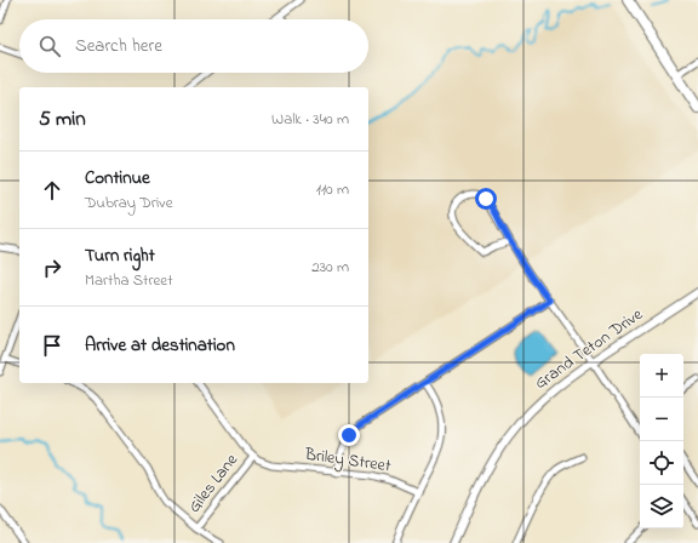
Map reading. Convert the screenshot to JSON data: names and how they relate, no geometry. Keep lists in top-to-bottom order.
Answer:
{
  "streets": {
    "street": ["Grand Teton Drive", "Briley Street", "Giles Lane"]
  },
  "crossings": [
    ["Briley Street", "Giles Lane"]
  ],
  "page": {
    "search": "Search here",
    "heading": ["5 min", "Walk · 340 m"],
    "list": [
      ["Continue", "Dubray Drive", "110 m"],
      ["Turn right", "Martha Street", "230 m"],
      "Arrive at destination"
    ],
    "map_buttons": ["+", "−"]
  }
}
